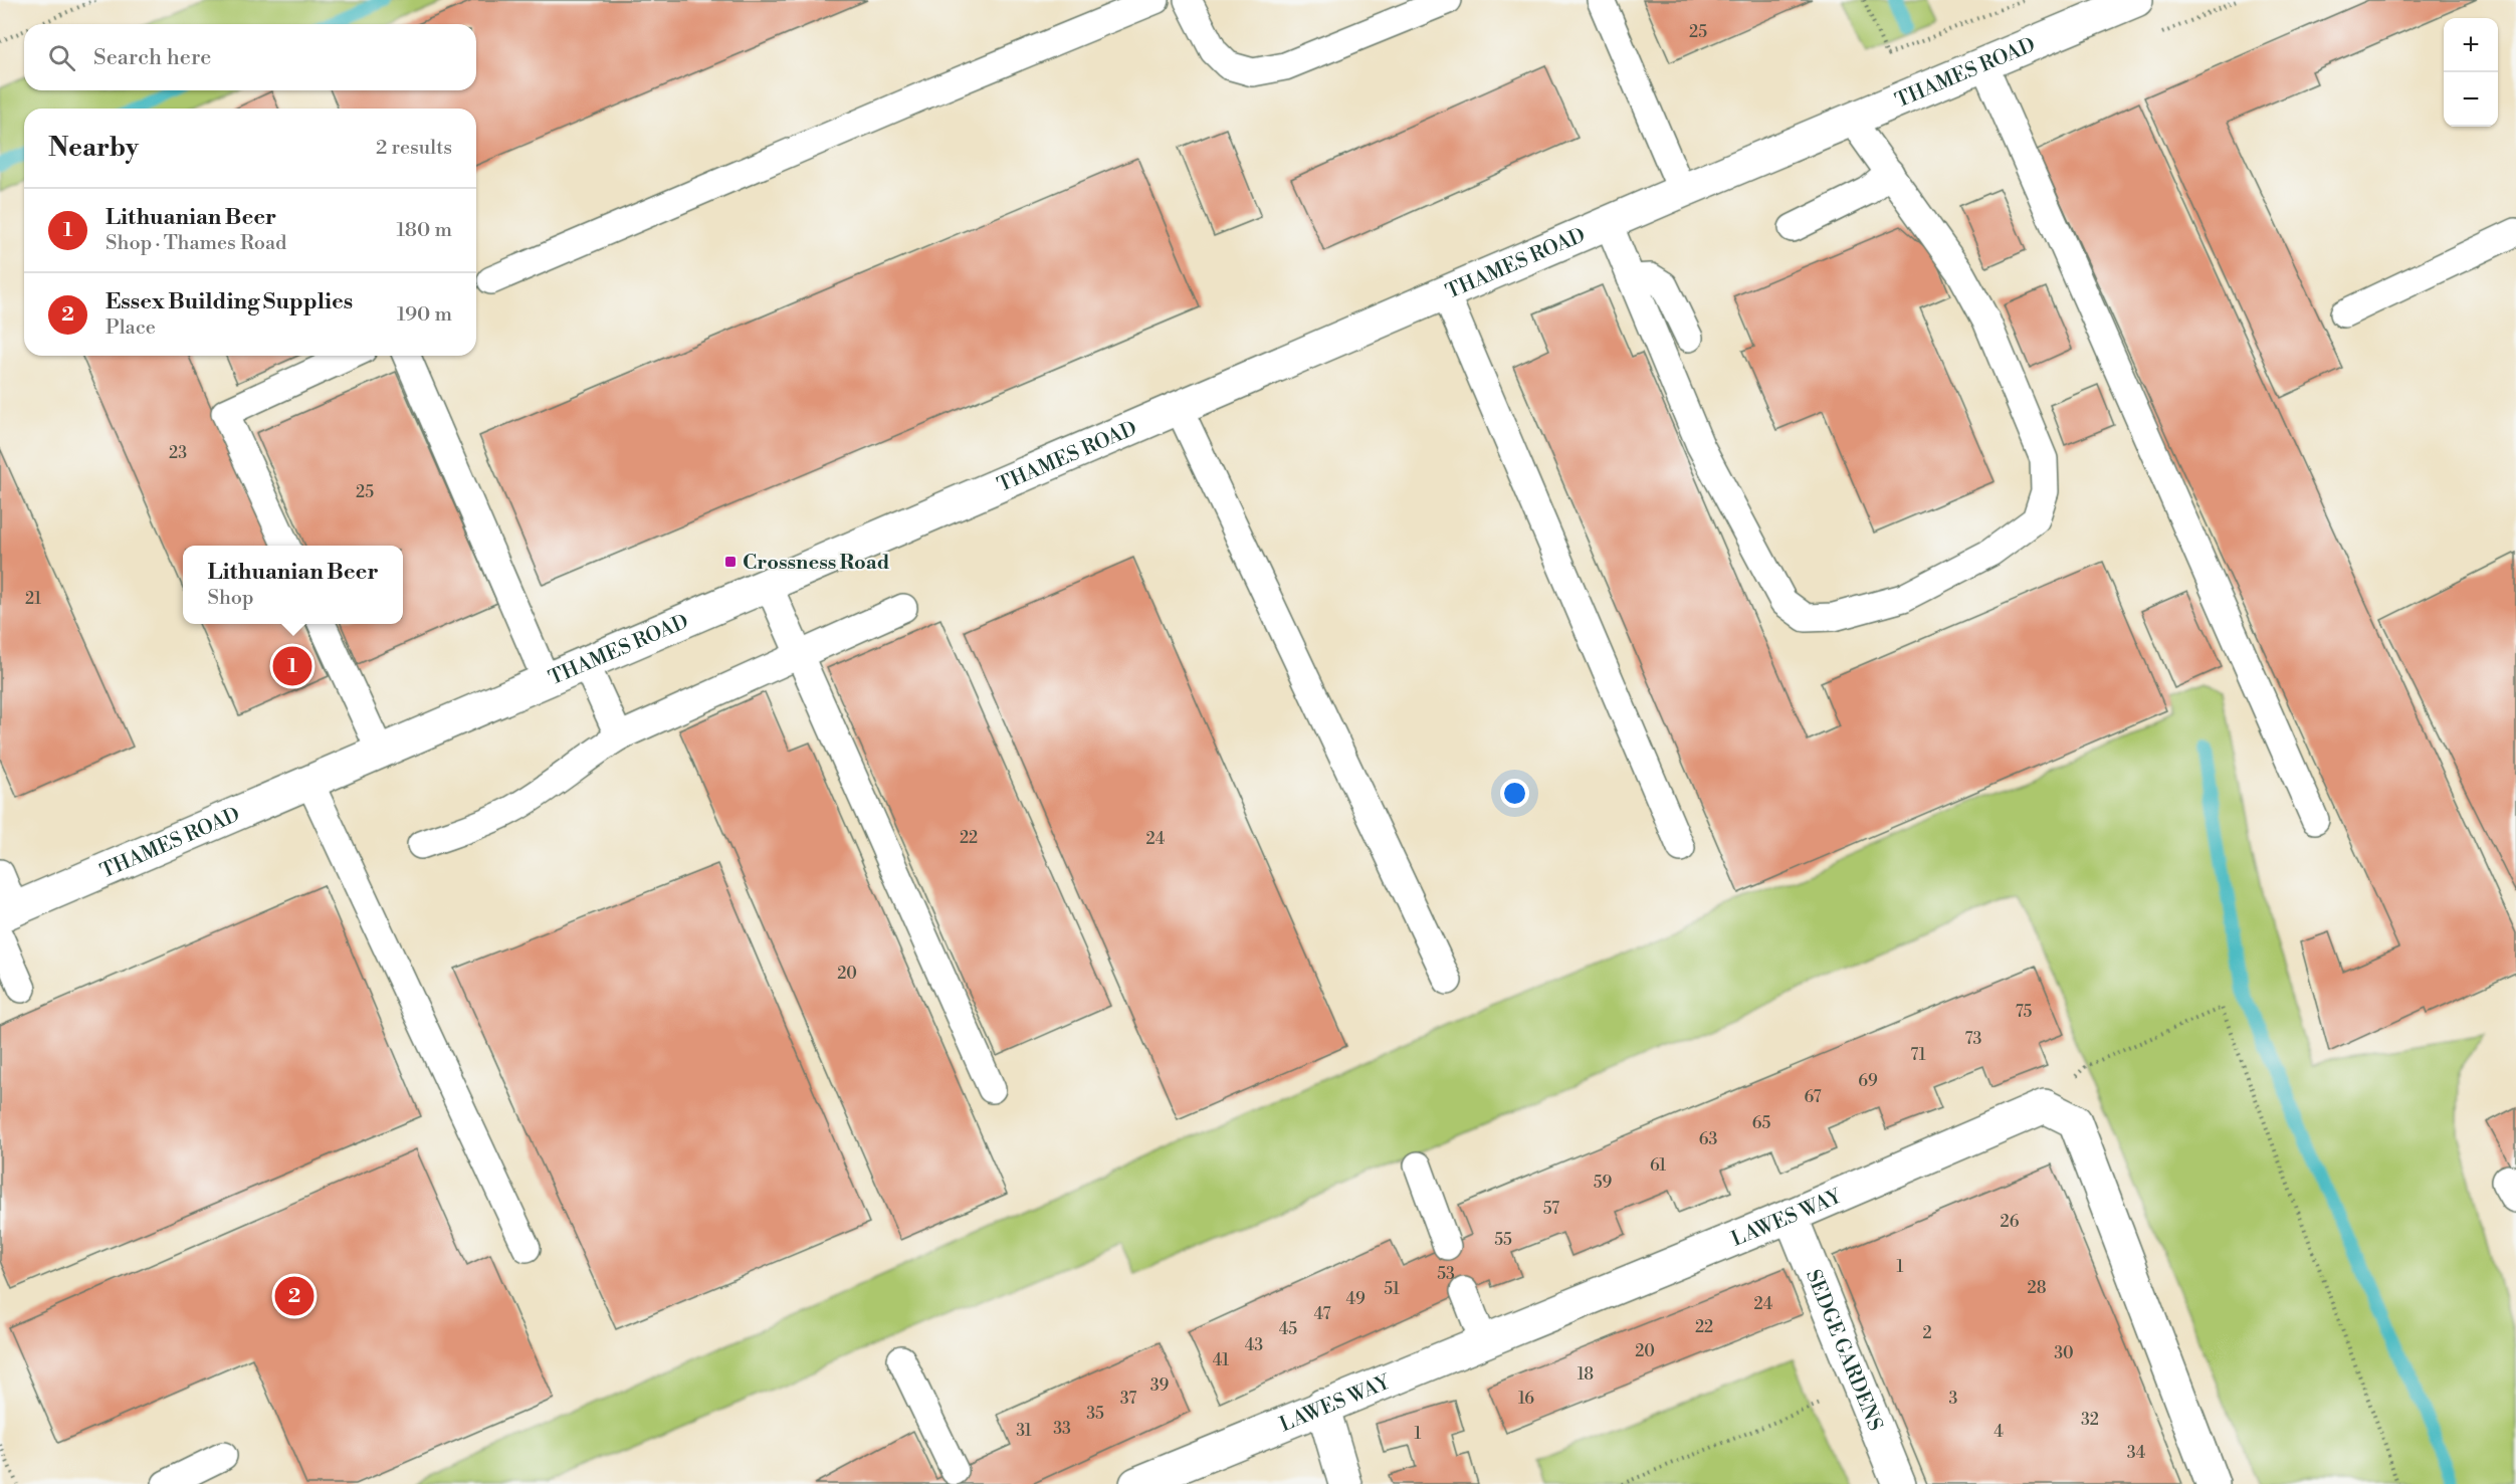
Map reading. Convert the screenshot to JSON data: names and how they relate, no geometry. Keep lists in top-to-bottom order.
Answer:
{
  "streets": {
    "street": ["THAMES ROAD", "LAWES WAY", "SEDGE GARDENS"]
  },
  "crossings": [
    ["LAWES WAY", "SEDGE GARDENS"]
  ],
  "places": {
    "transit": ["Crossness Road"]
  },
  "house_numbers": [
    "25",
    "23",
    "25",
    "21",
    "22",
    "24",
    "20",
    "75",
    "73",
    "71",
    "69",
    "67",
    "65",
    "63",
    "61",
    "59",
    "57",
    "26",
    "55",
    "1",
    "53",
    "28",
    "51",
    "49",
    "24",
    "47",
    "22",
    "45",
    "2",
    "43",
    "20",
    "30",
    "41",
    "18",
    "39",
    "37",
    "16",
    "3",
    "35",
    "32",
    "33",
    "31",
    "4",
    "1",
    "34"
  ],
  "page": {
    "map_buttons": ["+", "−"],
    "search": "Search here",
    "heading": ["Nearby", "2 results"],
    "list": [
      {
        "mark": "1",
        "name": "Lithuanian Beer",
        "note": "Shop · Thames Road",
        "value": "180 m"
      },
      {
        "mark": "2",
        "name": "Essex Building Supplies",
        "note": "Place",
        "value": "190 m"
      }
    ],
    "popup": ["Lithuanian Beer", "Shop"],
    "pins": ["1", "2"]
  }
}
